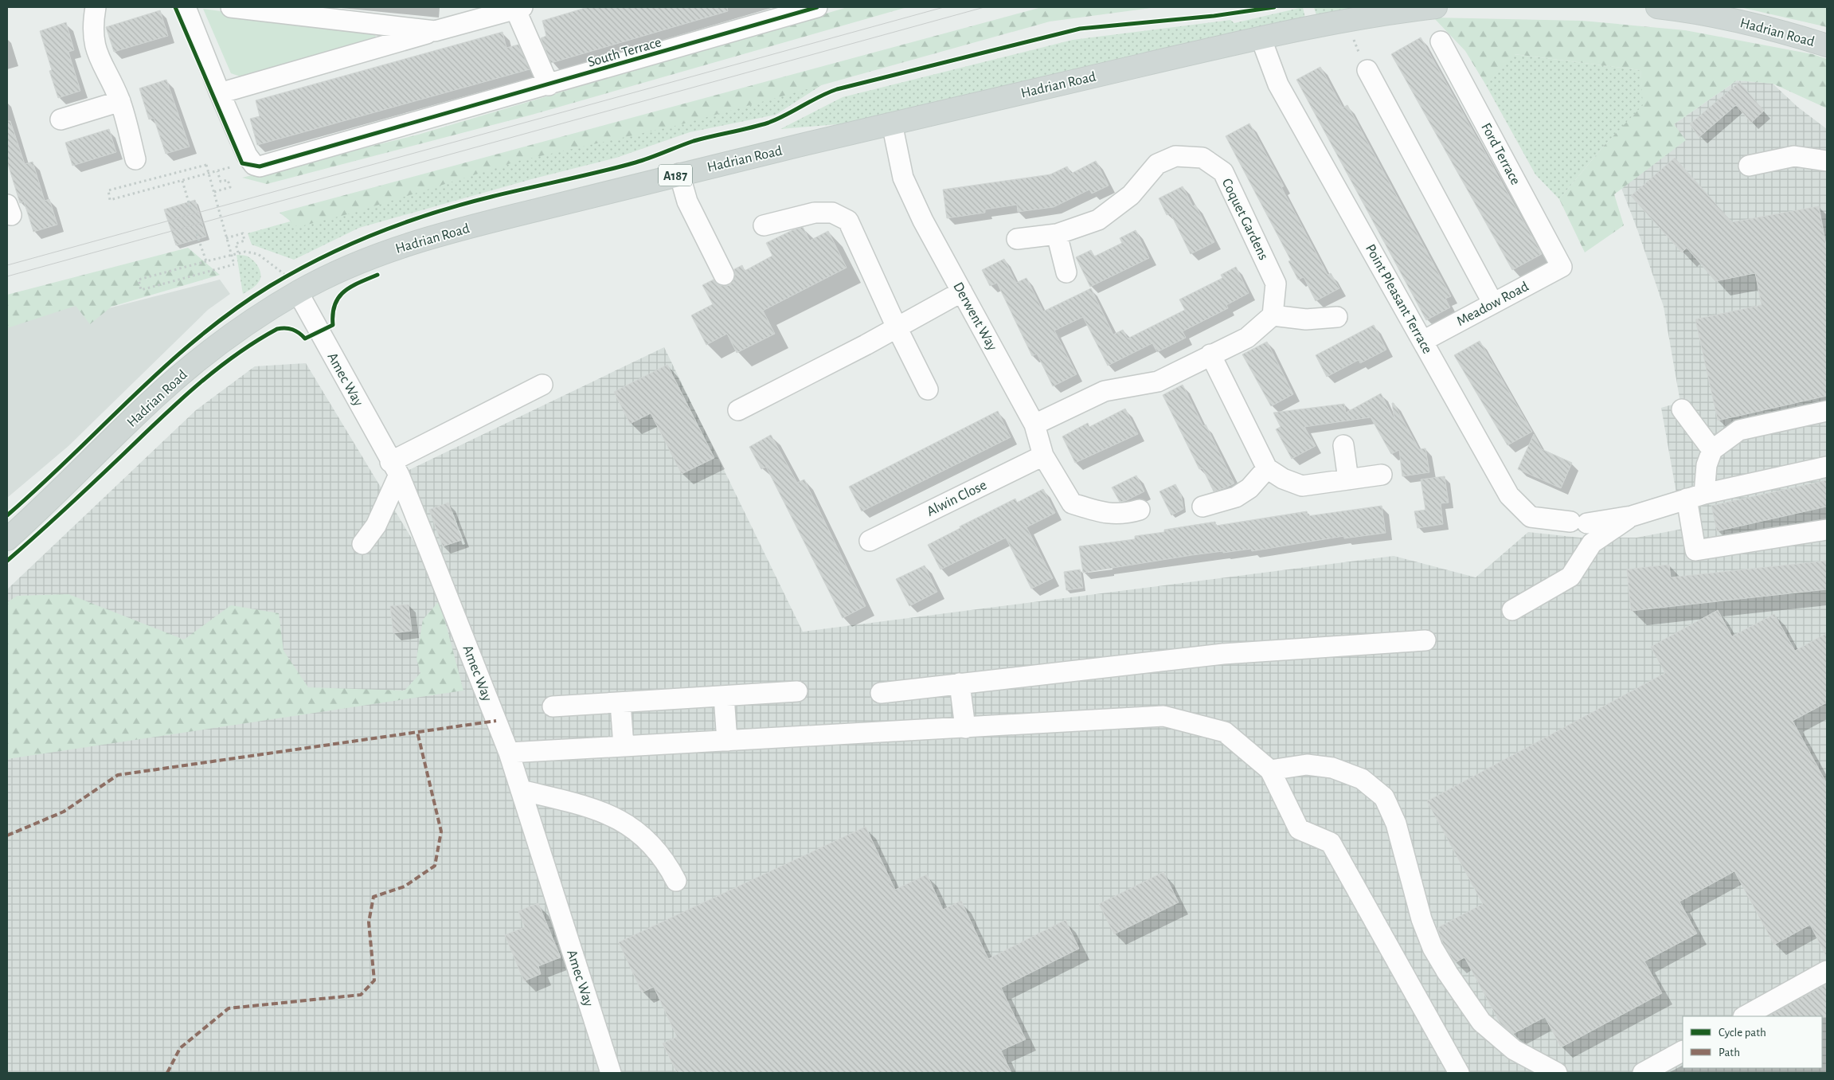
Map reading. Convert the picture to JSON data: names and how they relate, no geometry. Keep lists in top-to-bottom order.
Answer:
{
  "streets": {
    "main road": ["Hadrian Road", "A187"],
    "street": [
      "South Terrace",
      "Ford Terrace",
      "Coquet Gardens",
      "Point Pleasant Terrace",
      "Meadow Road",
      "Derwent Way",
      "Amec Way",
      "Alwin Close"
    ]
  },
  "crossings": [
    ["Hadrian Road", "Point Pleasant Terrace"],
    ["Hadrian Road", "Derwent Way"],
    ["Hadrian Road", "Amec Way"],
    ["Ford Terrace", "Meadow Road"],
    ["Point Pleasant Terrace", "Meadow Road"],
    ["Derwent Way", "Alwin Close"]
  ],
  "legend": ["Cycle path", "Path"]
}
